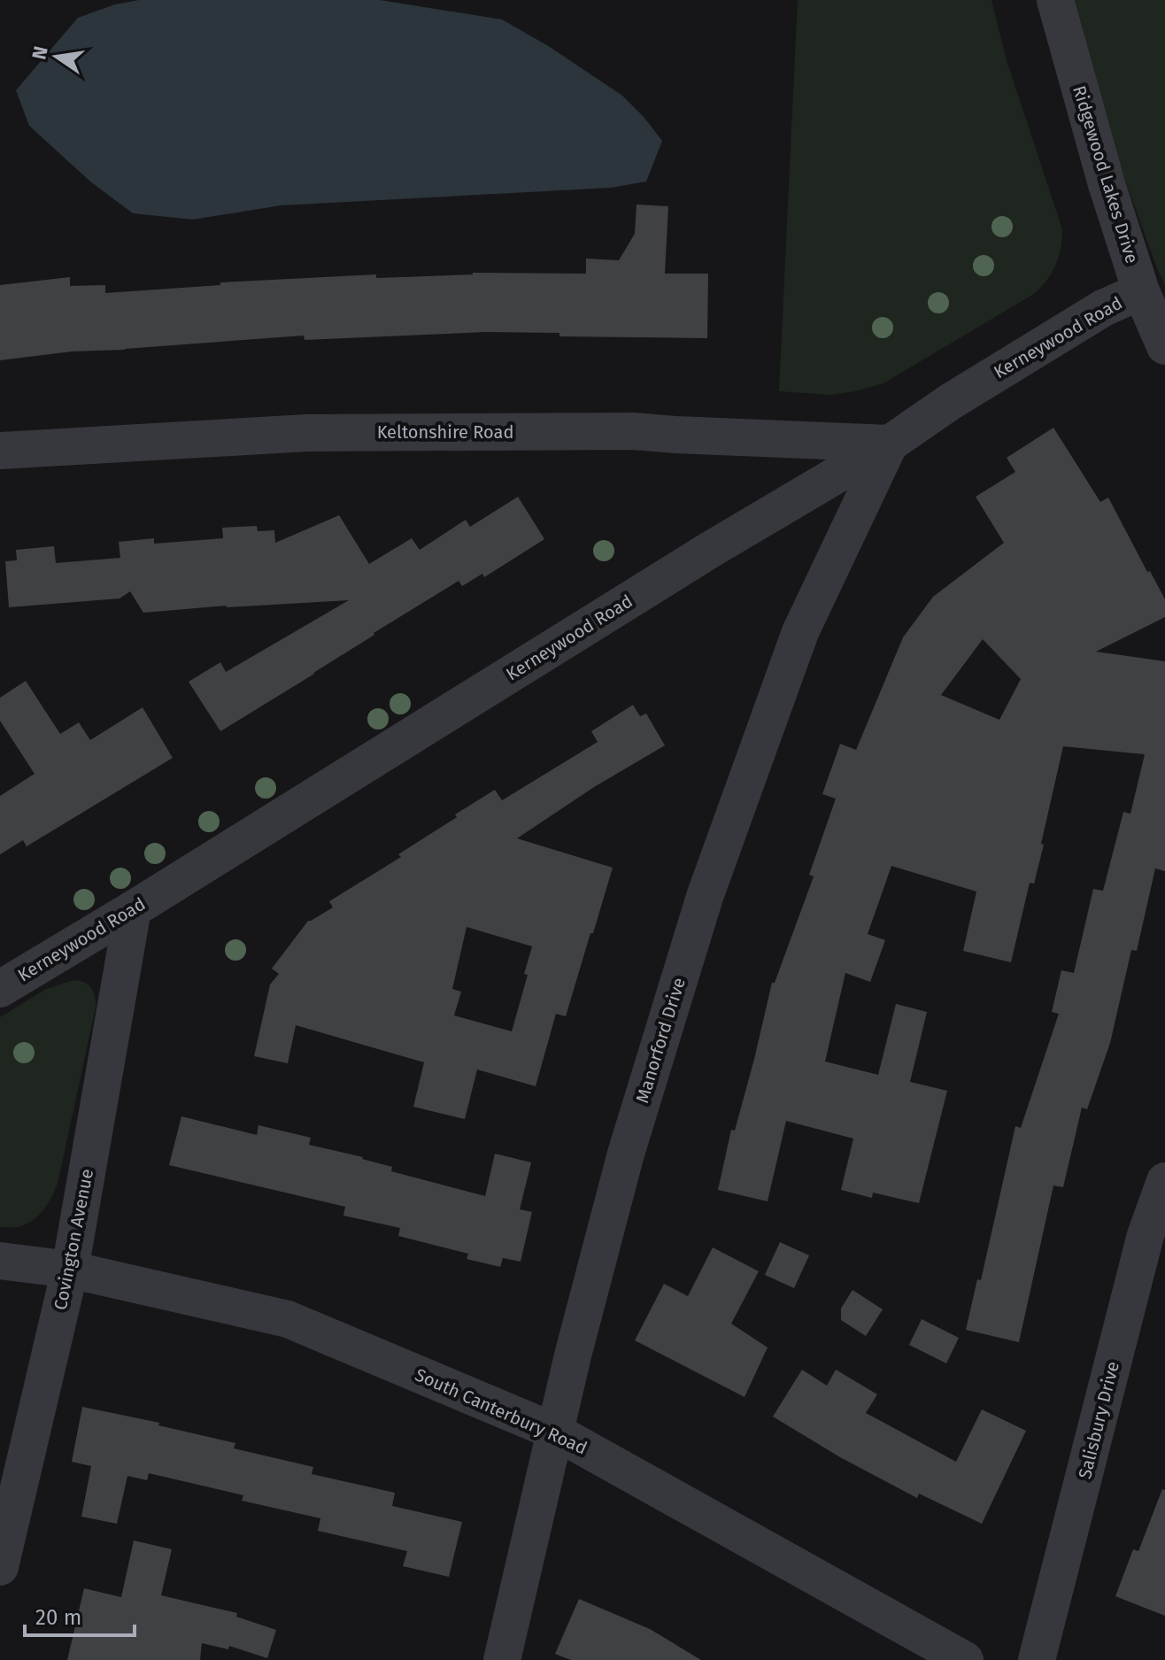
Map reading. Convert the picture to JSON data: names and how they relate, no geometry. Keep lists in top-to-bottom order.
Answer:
{
  "streets": {
    "street": [
      "Ridgewood Lakes Drive",
      "Kerneywood Road",
      "Keltonshire Road",
      "Manorford Drive",
      "Covington Avenue",
      "South Canterbury Road",
      "Salisbury Drive"
    ]
  },
  "crossings": [
    ["Ridgewood Lakes Drive", "Kerneywood Road"],
    ["Kerneywood Road", "Keltonshire Road"],
    ["Kerneywood Road", "Manorford Drive"],
    ["Kerneywood Road", "Covington Avenue"],
    ["Keltonshire Road", "Manorford Drive"],
    ["Manorford Drive", "South Canterbury Road"],
    ["Covington Avenue", "South Canterbury Road"]
  ],
  "scale_bar": "20 m",
  "north": "left"
}
